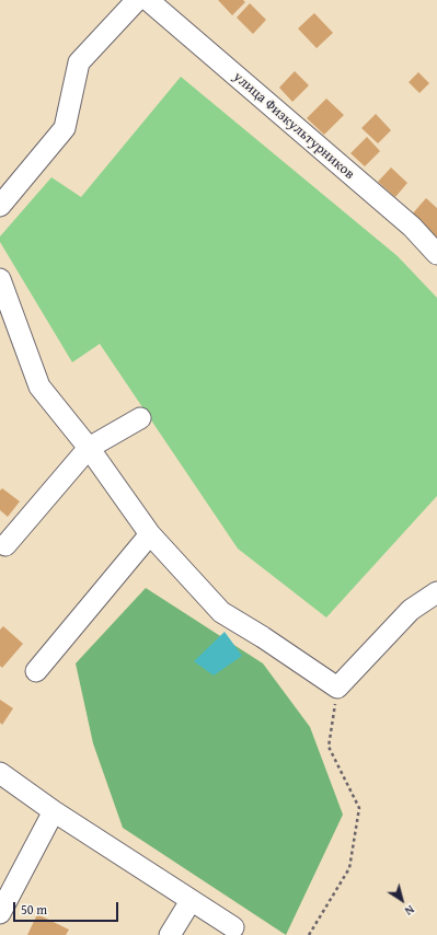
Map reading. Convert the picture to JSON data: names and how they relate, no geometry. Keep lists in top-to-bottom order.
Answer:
{
  "streets": {
    "street": ["улица Физкультурников"]
  },
  "scale_bar": "50 m",
  "north": "bottom right"
}
